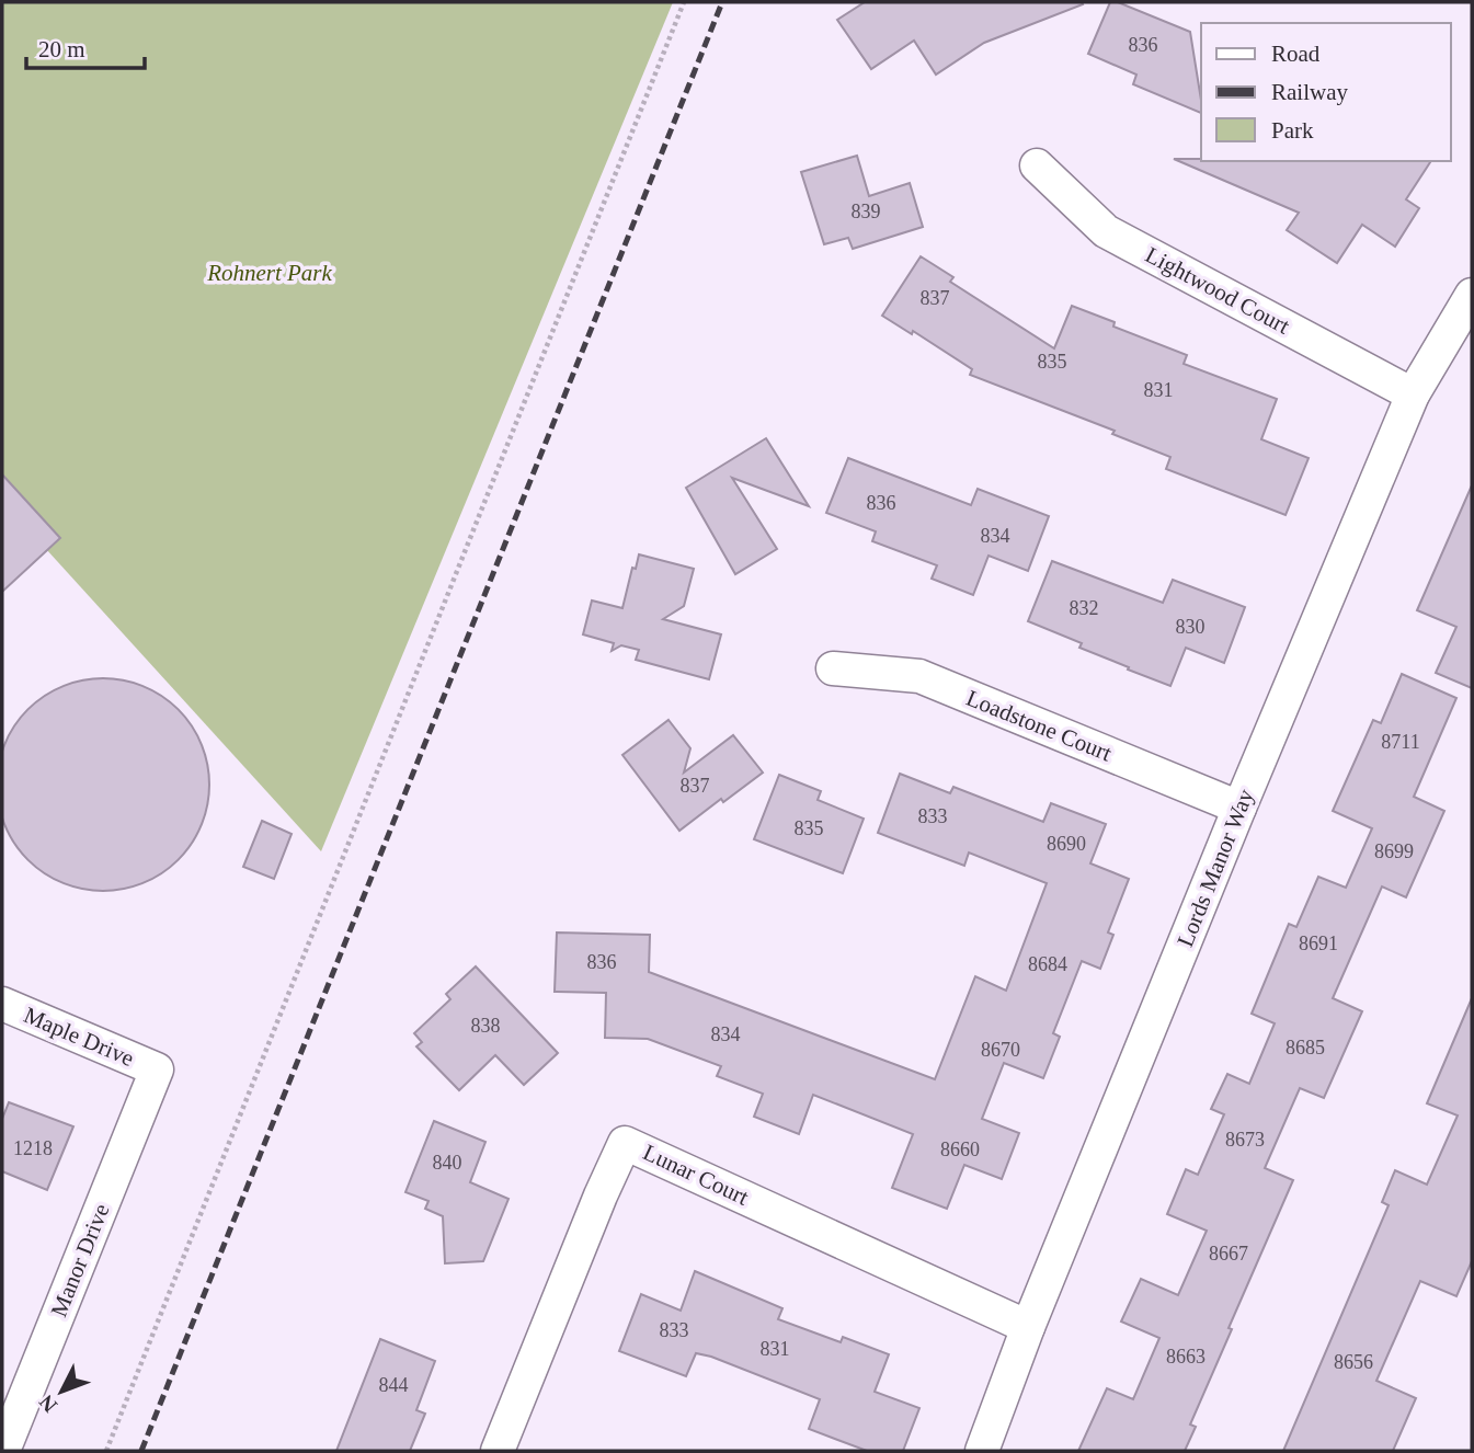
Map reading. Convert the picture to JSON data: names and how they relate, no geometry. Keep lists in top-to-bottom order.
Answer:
{
  "streets": {
    "street": [
      "Lightwood Court",
      "Loadstone Court",
      "Lords Manor Way",
      "Maple Drive",
      "Lunar Court",
      "Manor Drive"
    ]
  },
  "crossings": [
    ["Lightwood Court", "Lords Manor Way"],
    ["Loadstone Court", "Lords Manor Way"],
    ["Lords Manor Way", "Lunar Court"],
    ["Maple Drive", "Manor Drive"]
  ],
  "parks": ["Rohnert Park"],
  "house_numbers": [
    "836",
    "839",
    "837",
    "835",
    "831",
    "836",
    "834",
    "832",
    "830",
    "8711",
    "837",
    "833",
    "835",
    "8690",
    "8699",
    "8691",
    "836",
    "8684",
    "838",
    "834",
    "8685",
    "8670",
    "8673",
    "1218",
    "8660",
    "840",
    "8667",
    "833",
    "831",
    "8663",
    "8656",
    "844"
  ],
  "legend": ["Road", "Railway", "Park"],
  "scale_bar": "20 m",
  "north": "bottom left"
}
